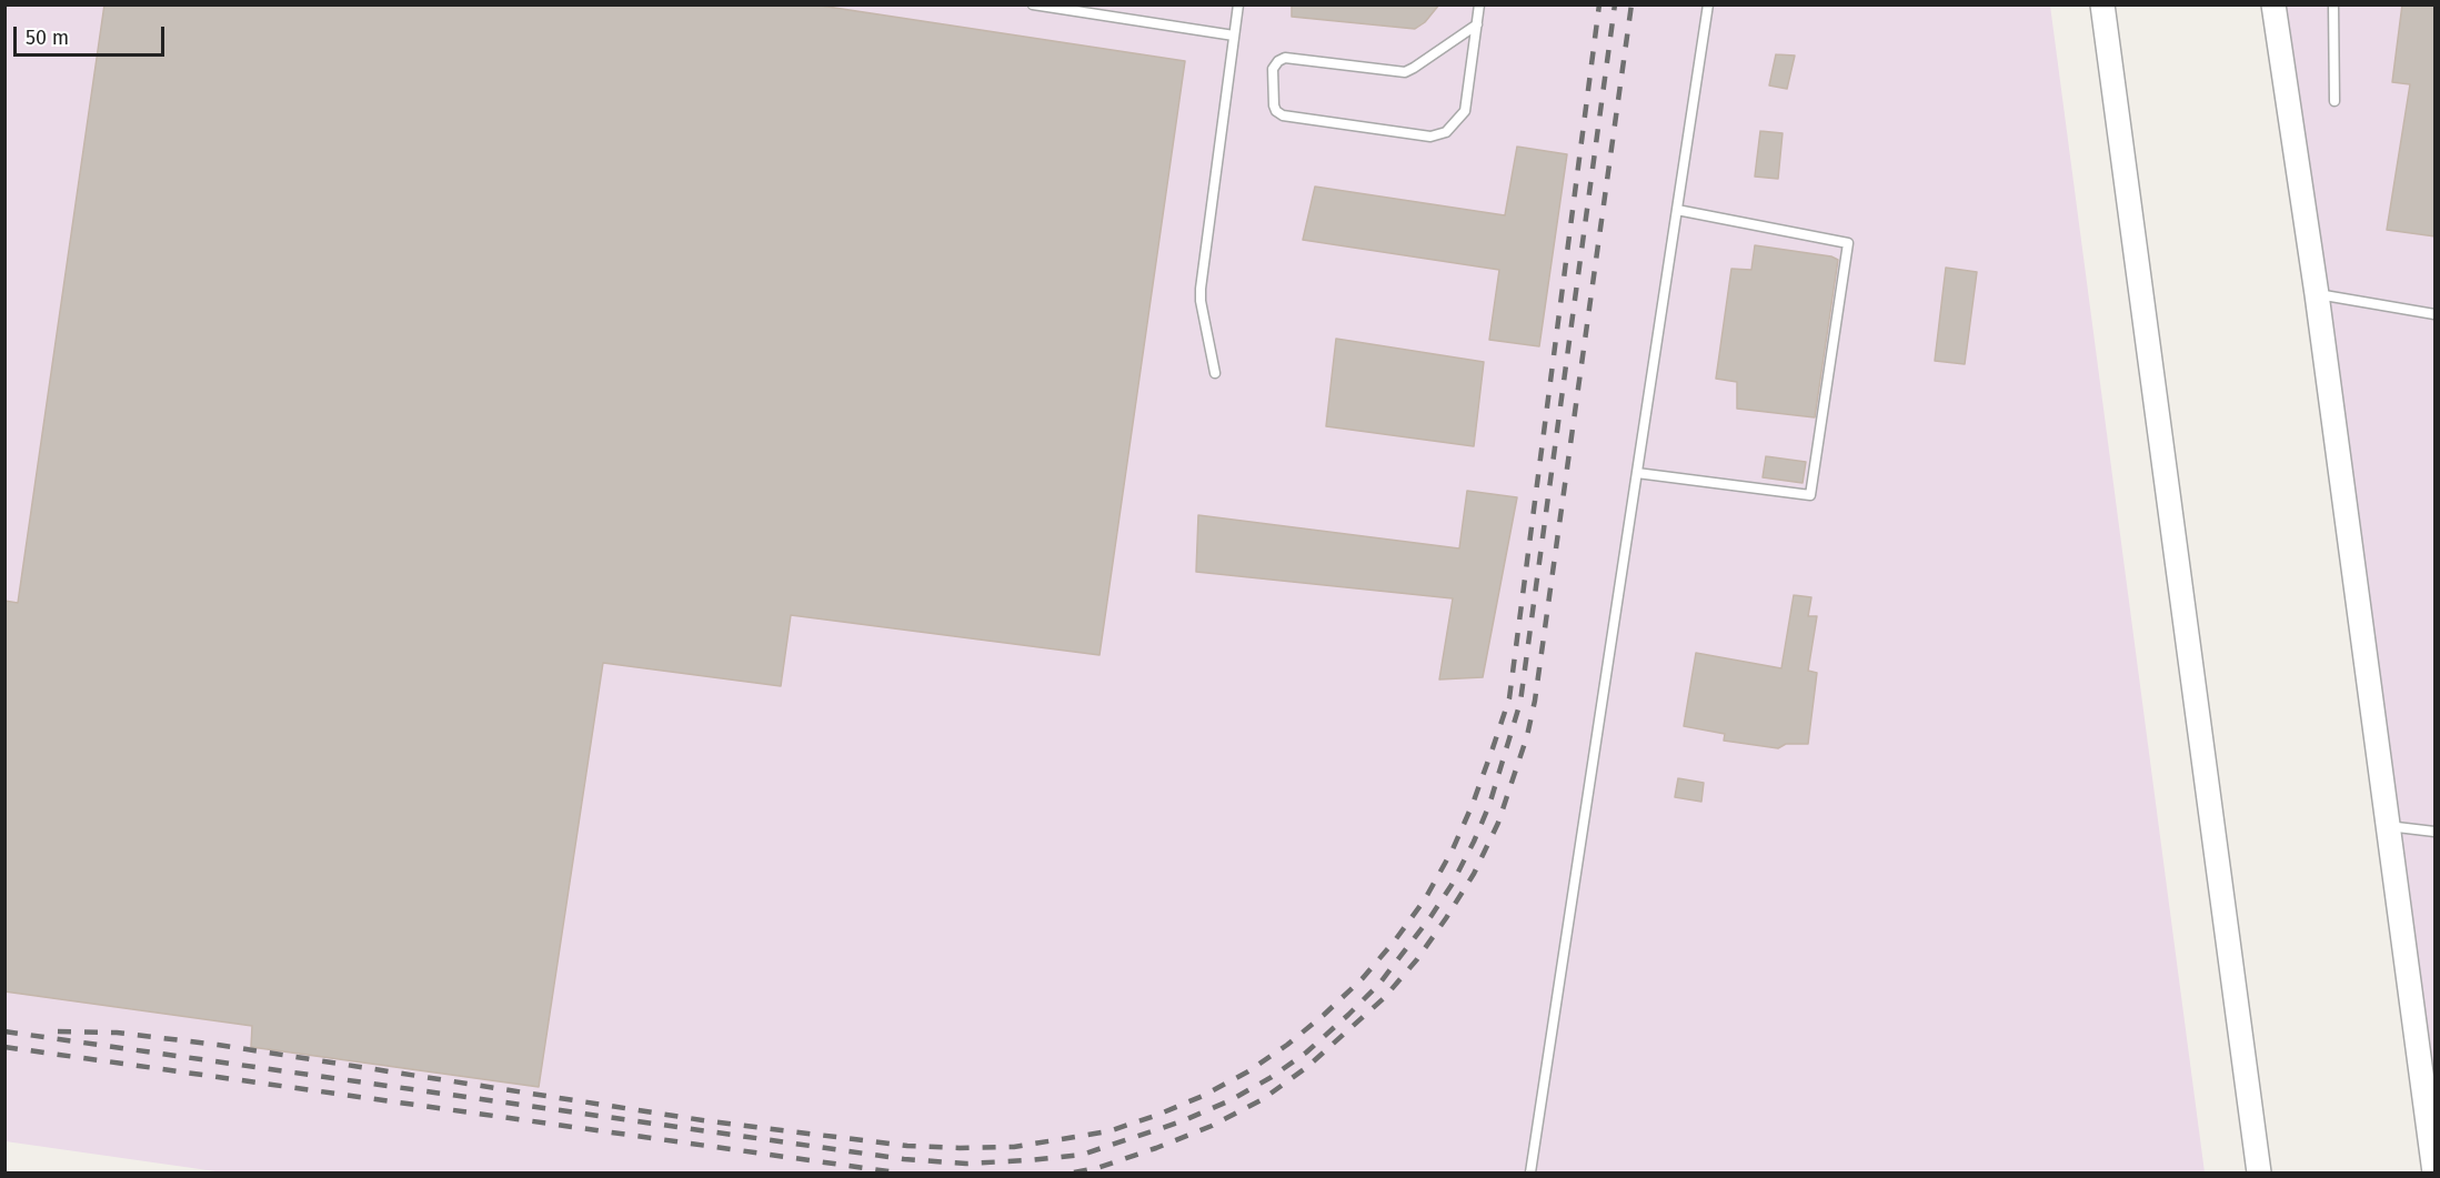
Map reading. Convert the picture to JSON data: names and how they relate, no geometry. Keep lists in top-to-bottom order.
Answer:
{
  "scale_bar": "50 m"
}
